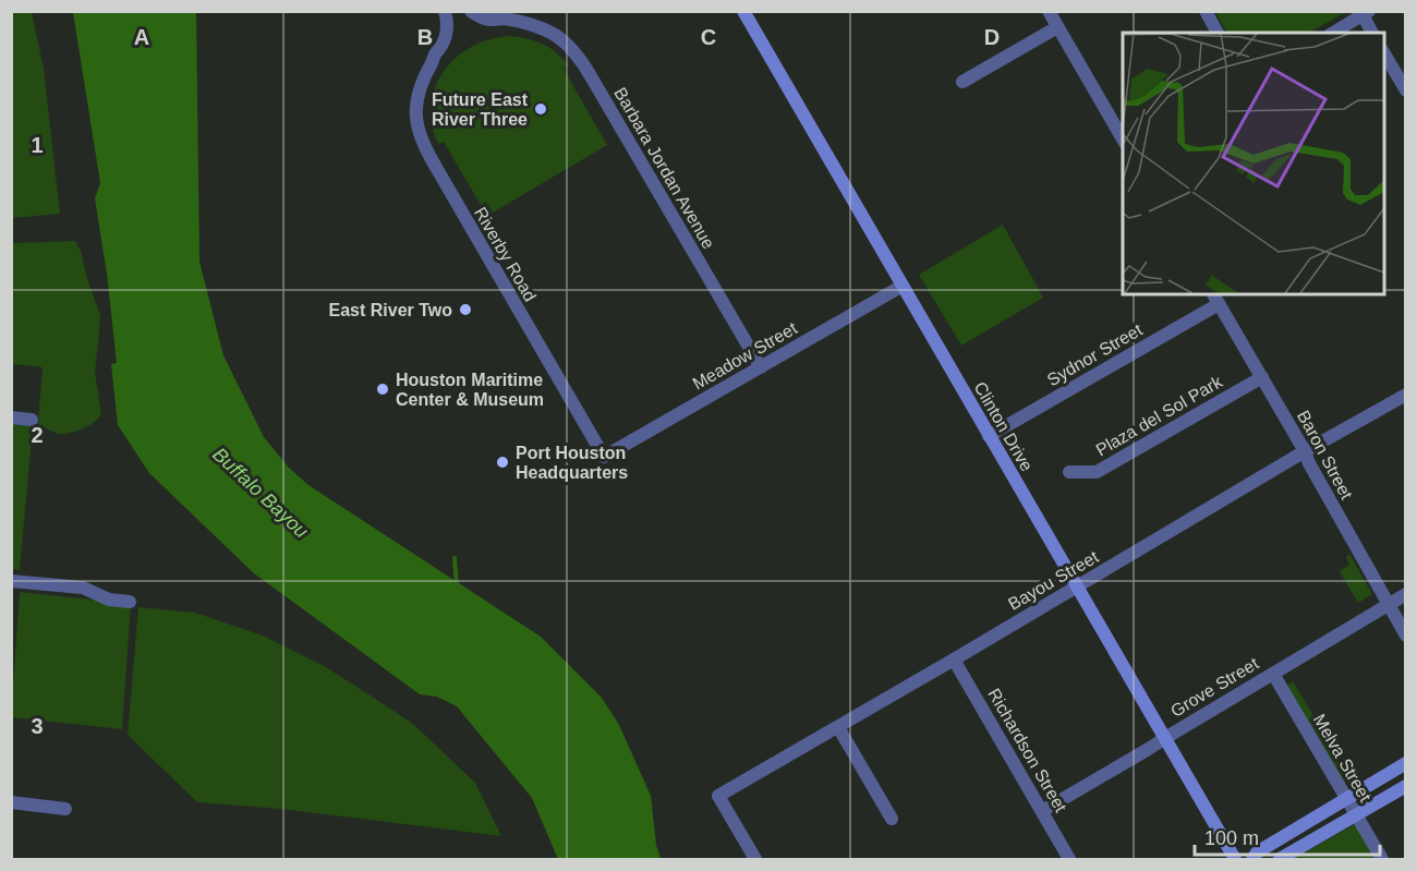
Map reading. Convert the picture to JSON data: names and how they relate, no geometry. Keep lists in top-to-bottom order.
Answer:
{
  "streets": {
    "main road": ["Clinton Drive"],
    "street": [
      "Barbara Jordan Avenue",
      "Riverby Road",
      "Sydnor Street",
      "Meadow Street",
      "Plaza del Sol Park",
      "Baron Street",
      "Bayou Street",
      "Grove Street",
      "Richardson Street",
      "Melva Street"
    ]
  },
  "crossings": [
    ["Barbara Jordan Avenue", "Meadow Street"],
    ["Riverby Road", "Meadow Street"],
    ["Sydnor Street", "Clinton Drive"],
    ["Sydnor Street", "Baron Street"],
    ["Meadow Street", "Clinton Drive"],
    ["Plaza del Sol Park", "Baron Street"],
    ["Clinton Drive", "Bayou Street"],
    ["Clinton Drive", "Grove Street"],
    ["Baron Street", "Bayou Street"],
    ["Baron Street", "Grove Street"],
    ["Bayou Street", "Richardson Street"],
    ["Grove Street", "Richardson Street"],
    ["Grove Street", "Melva Street"]
  ],
  "water": ["Buffalo Bayou"],
  "places": [
    "Future East River Three",
    "East River Two",
    "Houston Maritime Center & Museum",
    "Port Houston Headquarters"
  ],
  "scale_bar": "100 m",
  "grid": {
    "columns": [
      "A",
      "B",
      "C",
      "D"
    ],
    "rows": ["1", "2", "3"]
  }
}
